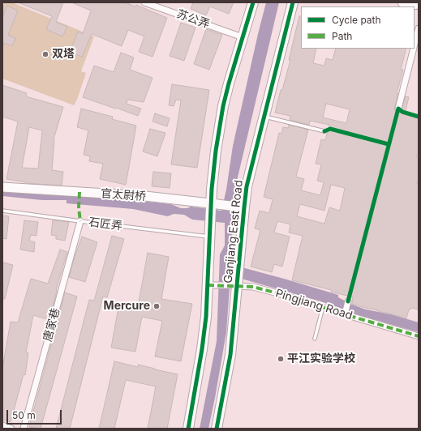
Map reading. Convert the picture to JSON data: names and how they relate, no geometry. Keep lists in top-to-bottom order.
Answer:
{
  "streets": {
    "main road": ["Ganjiang East Road"],
    "street": [
      "苏公弄",
      "官太尉桥",
      "Pingjiang Road",
      "唐家巷"
    ],
    "lane": ["石匠弄"]
  },
  "crossings": [
    ["苏公弄", "Ganjiang East Road"],
    ["官太尉桥", "Ganjiang East Road"],
    ["石匠弄", "Ganjiang East Road"],
    ["石匠弄", "唐家巷"],
    ["Ganjiang East Road", "Pingjiang Road"]
  ],
  "places": ["双塔", "Mercure", "平江实验学校"],
  "legend": ["Cycle path", "Path"],
  "scale_bar": "50 m"
}
